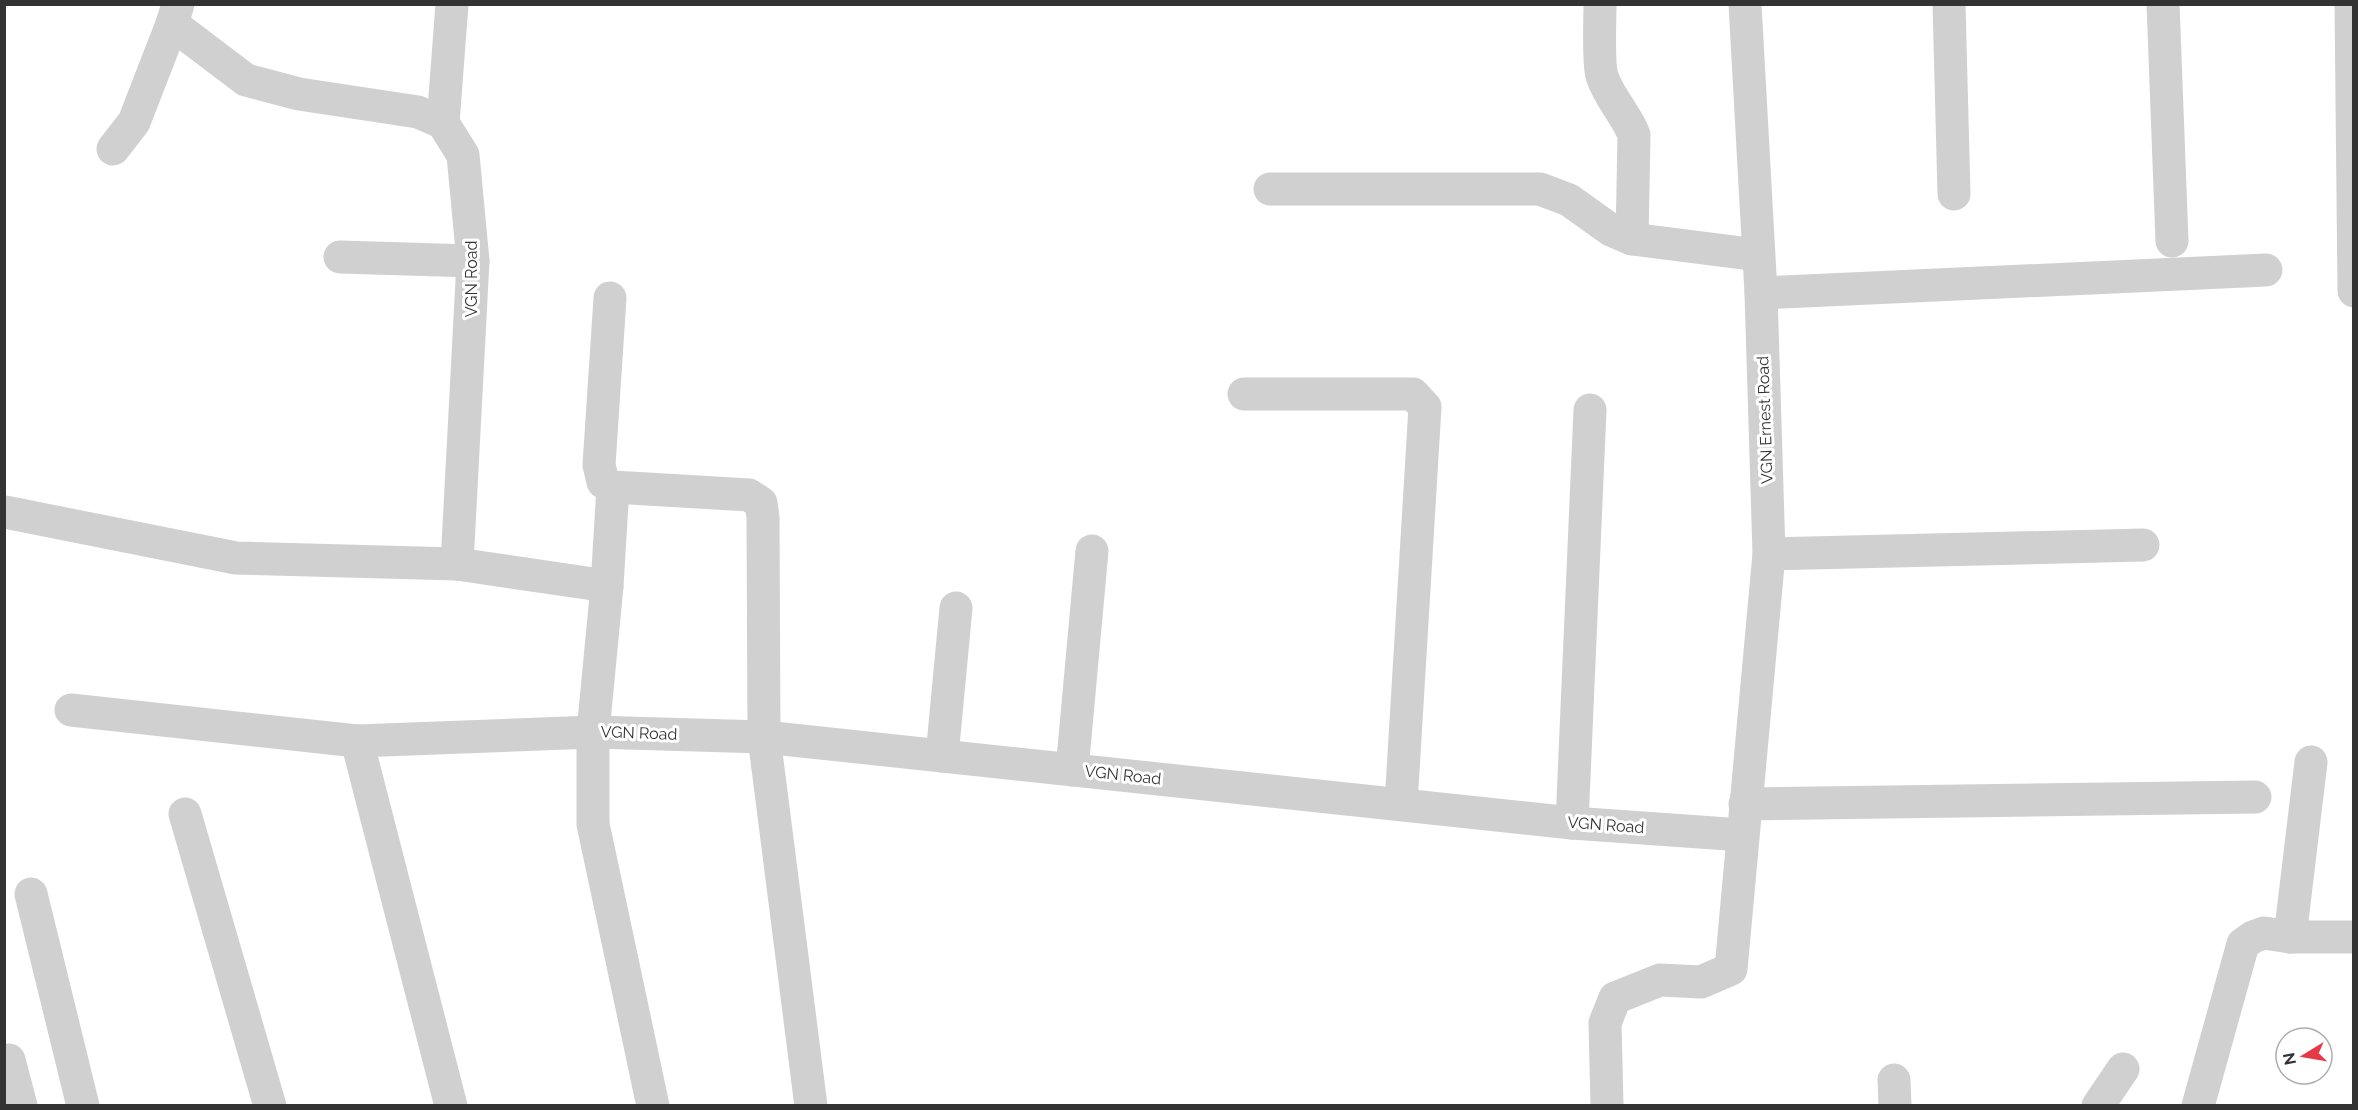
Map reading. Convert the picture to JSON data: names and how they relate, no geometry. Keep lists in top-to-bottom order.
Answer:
{
  "streets": {
    "street": ["VGN Road", "VGN Ernest Road"]
  },
  "crossings": [
    ["VGN Road", "VGN Ernest Road"]
  ],
  "north": "left"
}
